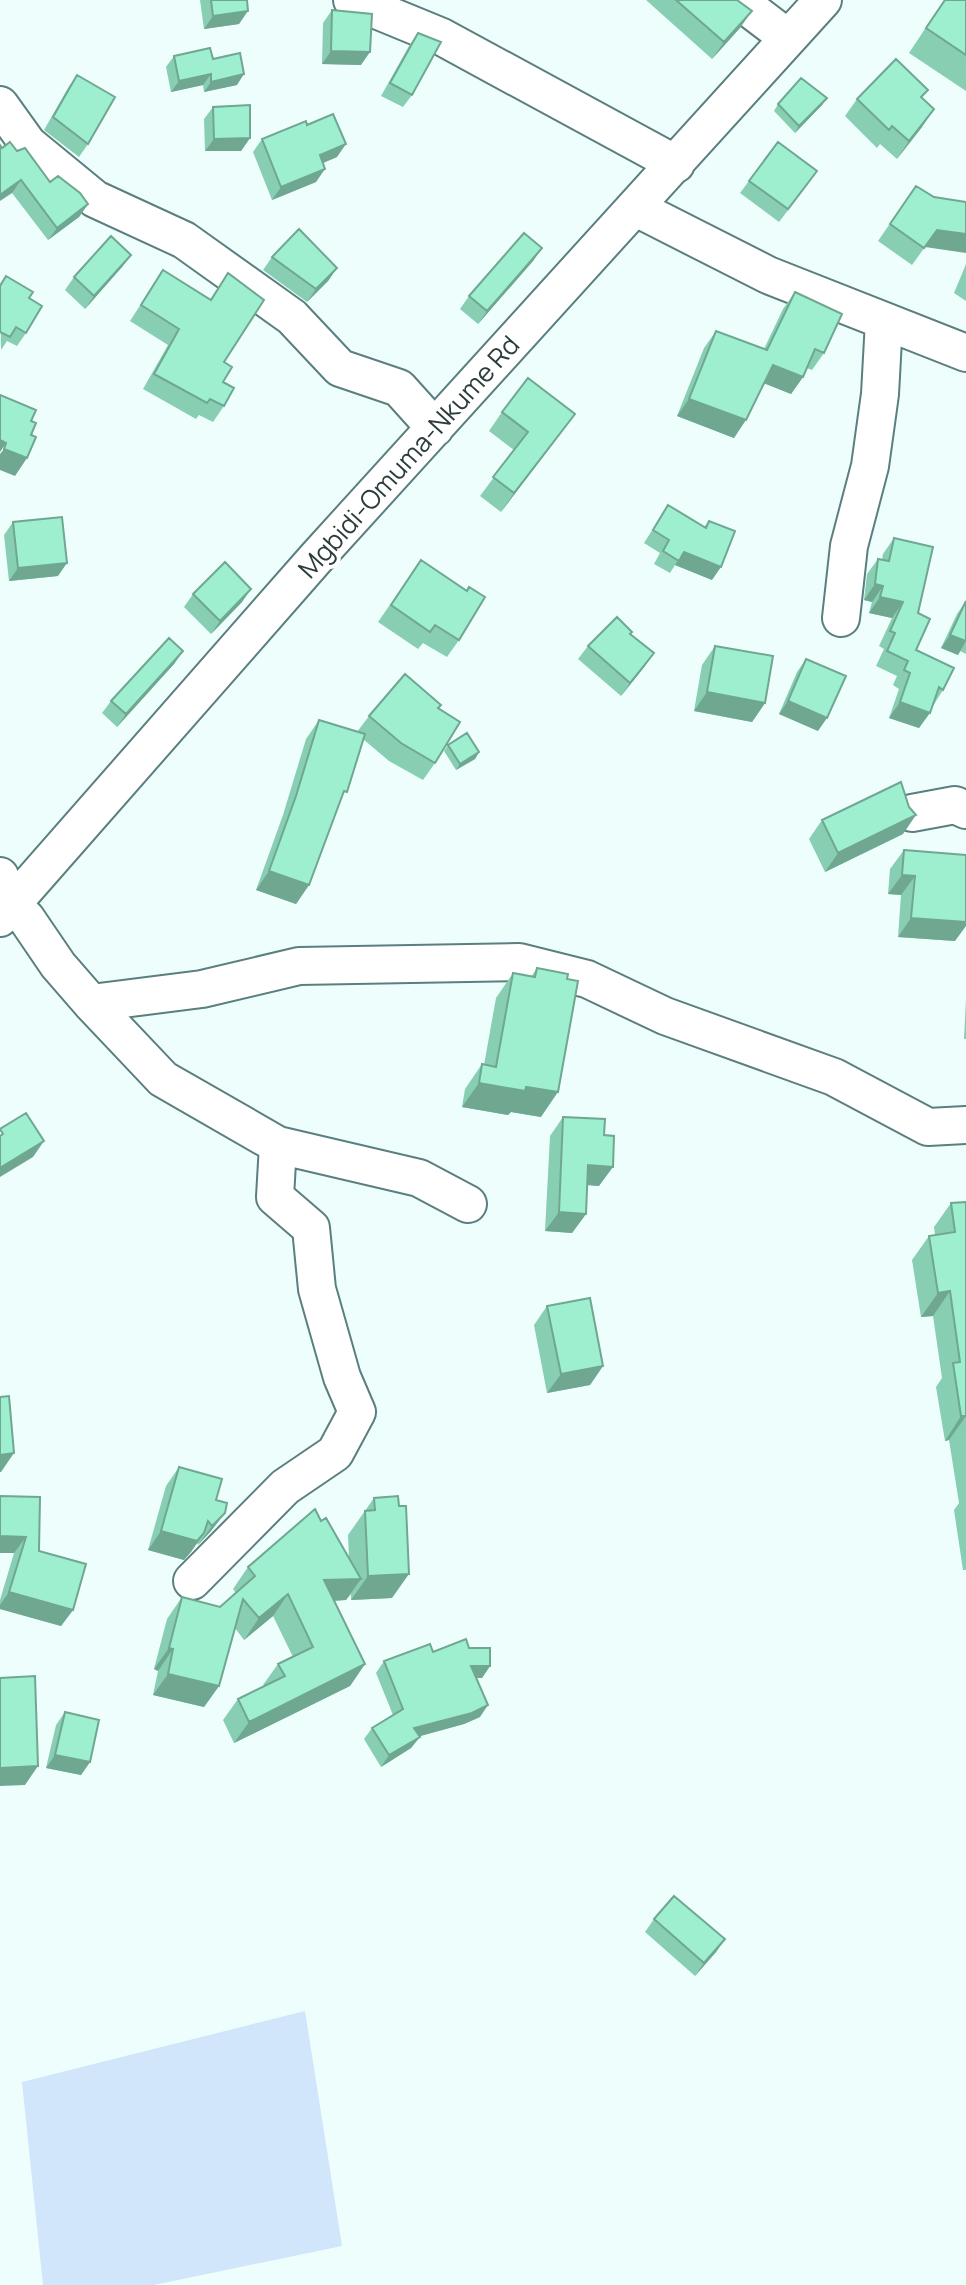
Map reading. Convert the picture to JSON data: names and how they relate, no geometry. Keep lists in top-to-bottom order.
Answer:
{
  "streets": {
    "street": ["Mgbidi-Omuma-Nkume Rd"]
  }
}
